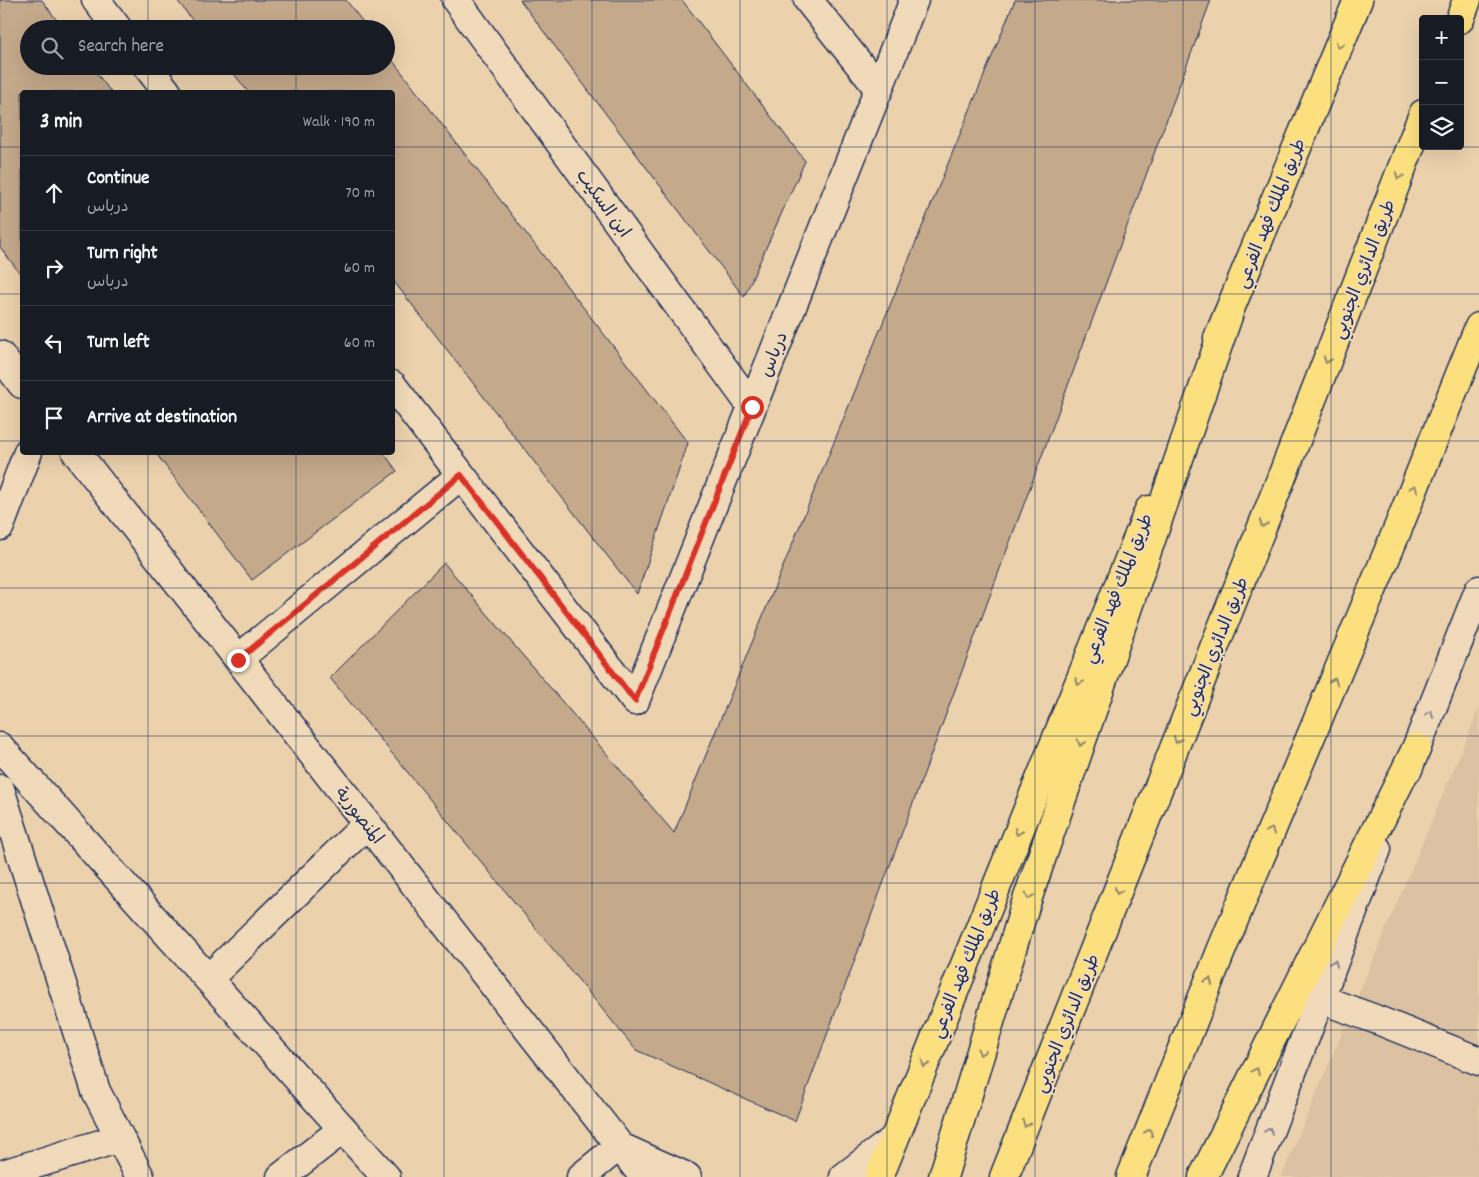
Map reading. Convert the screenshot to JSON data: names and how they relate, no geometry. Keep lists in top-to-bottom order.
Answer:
{
  "streets": {
    "main road": ["طريق الملك فهد الفرعي", "طريق الدائري الجنوبي"],
    "street": ["ابن السكيب", "درباس", "المنصورية"]
  },
  "crossings": [
    ["ابن السكيب", "درباس"]
  ],
  "page": {
    "map_buttons": ["+", "−"],
    "search": "Search here",
    "heading": ["3 min", "Walk · 190 m"],
    "list": [
      ["Continue", "درباس", "70 m"],
      ["Turn right", "درباس", "60 m"],
      ["Turn left", "60 m"],
      "Arrive at destination"
    ]
  }
}
